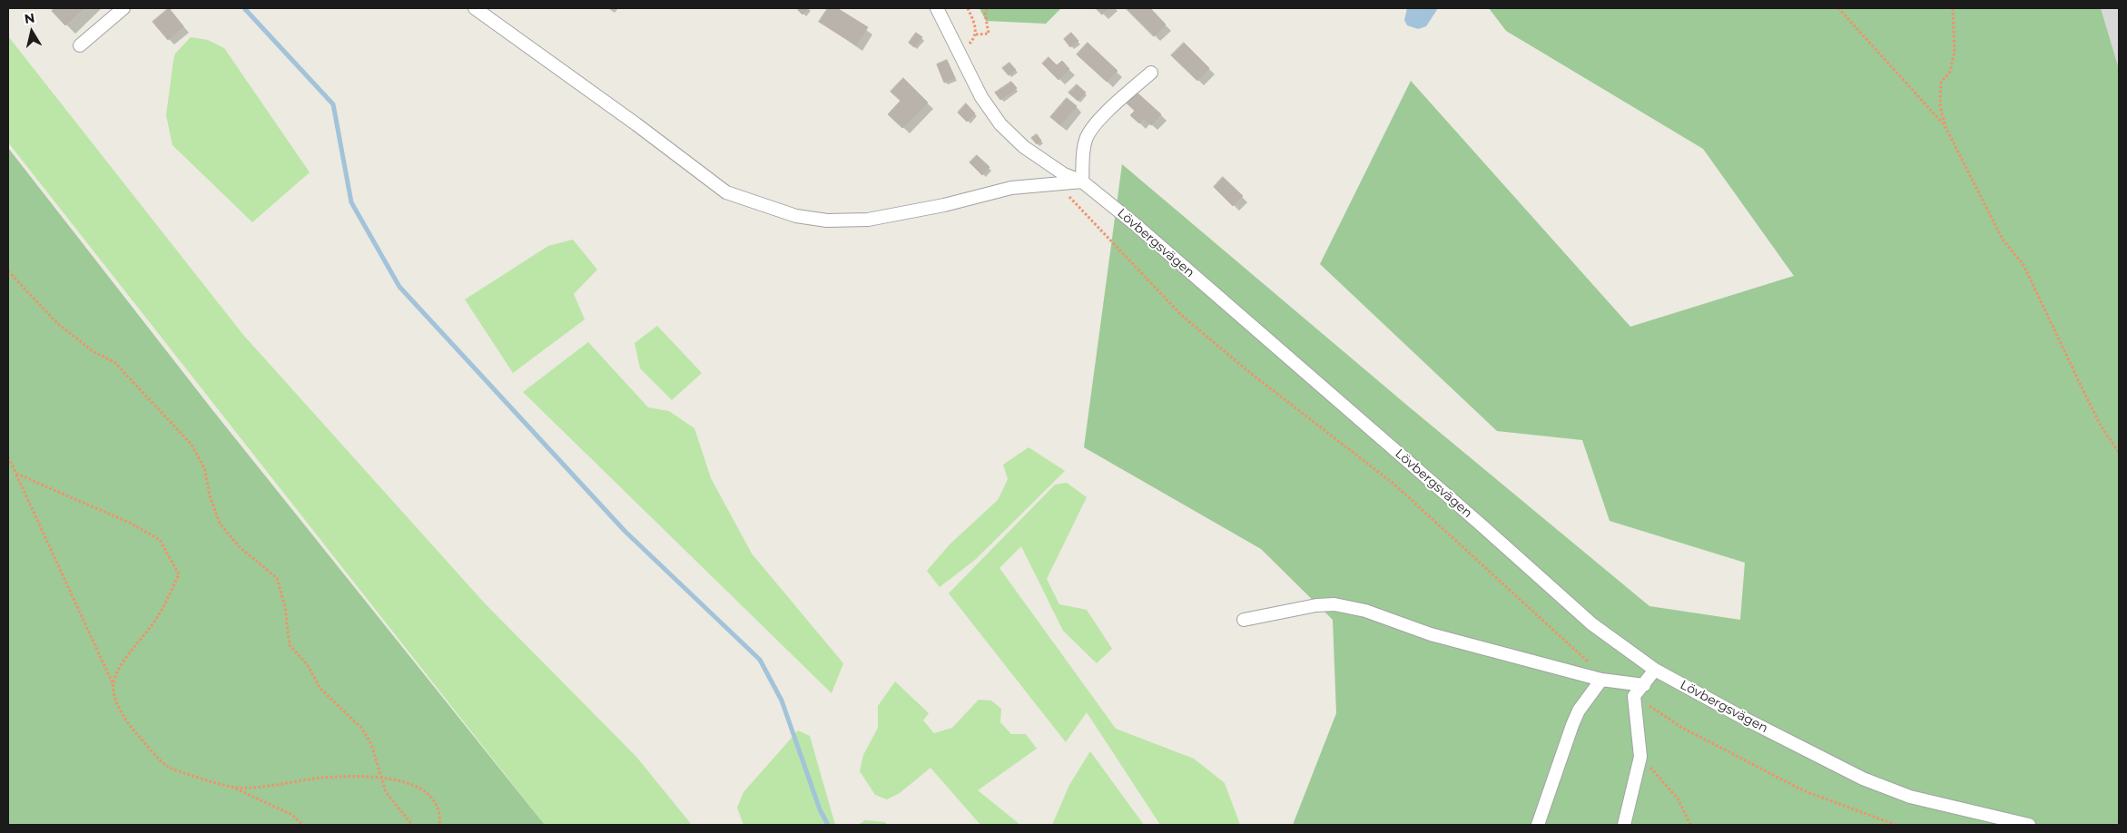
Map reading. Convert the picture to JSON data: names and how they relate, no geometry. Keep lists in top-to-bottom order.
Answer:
{
  "streets": {
    "street": ["Lövbergsvägen"]
  },
  "north": "top"
}
